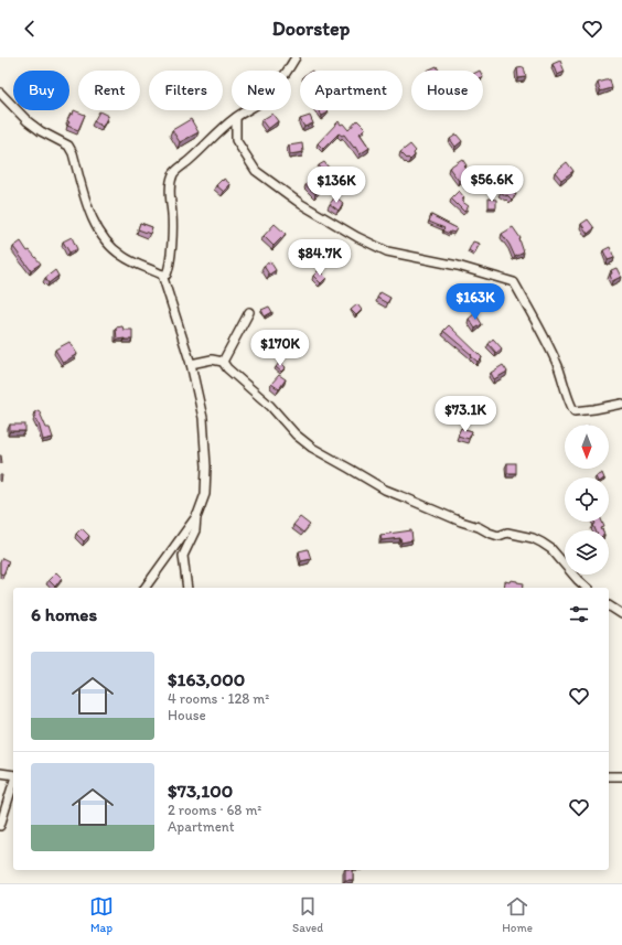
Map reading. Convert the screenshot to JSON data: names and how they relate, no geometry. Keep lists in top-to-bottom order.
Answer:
{
  "north": "bottom",
  "page": {
    "header": "Doorstep",
    "chip": [
      "Buy",
      "Rent",
      "Filters",
      "New",
      "Apartment",
      "House"
    ],
    "price": [
      "$56.6K",
      "$136K",
      "$84.7K",
      "$163K",
      "$170K",
      "$73.1K"
    ],
    "heading": "6 homes",
    "list": [
      {
        "name": "$163,000",
        "note": "4 rooms · 128 m² · House"
      },
      {
        "name": "$73,100",
        "note": "2 rooms · 68 m² · Apartment"
      }
    ],
    "tabs": ["Map", "Saved", "Home"]
  }
}
